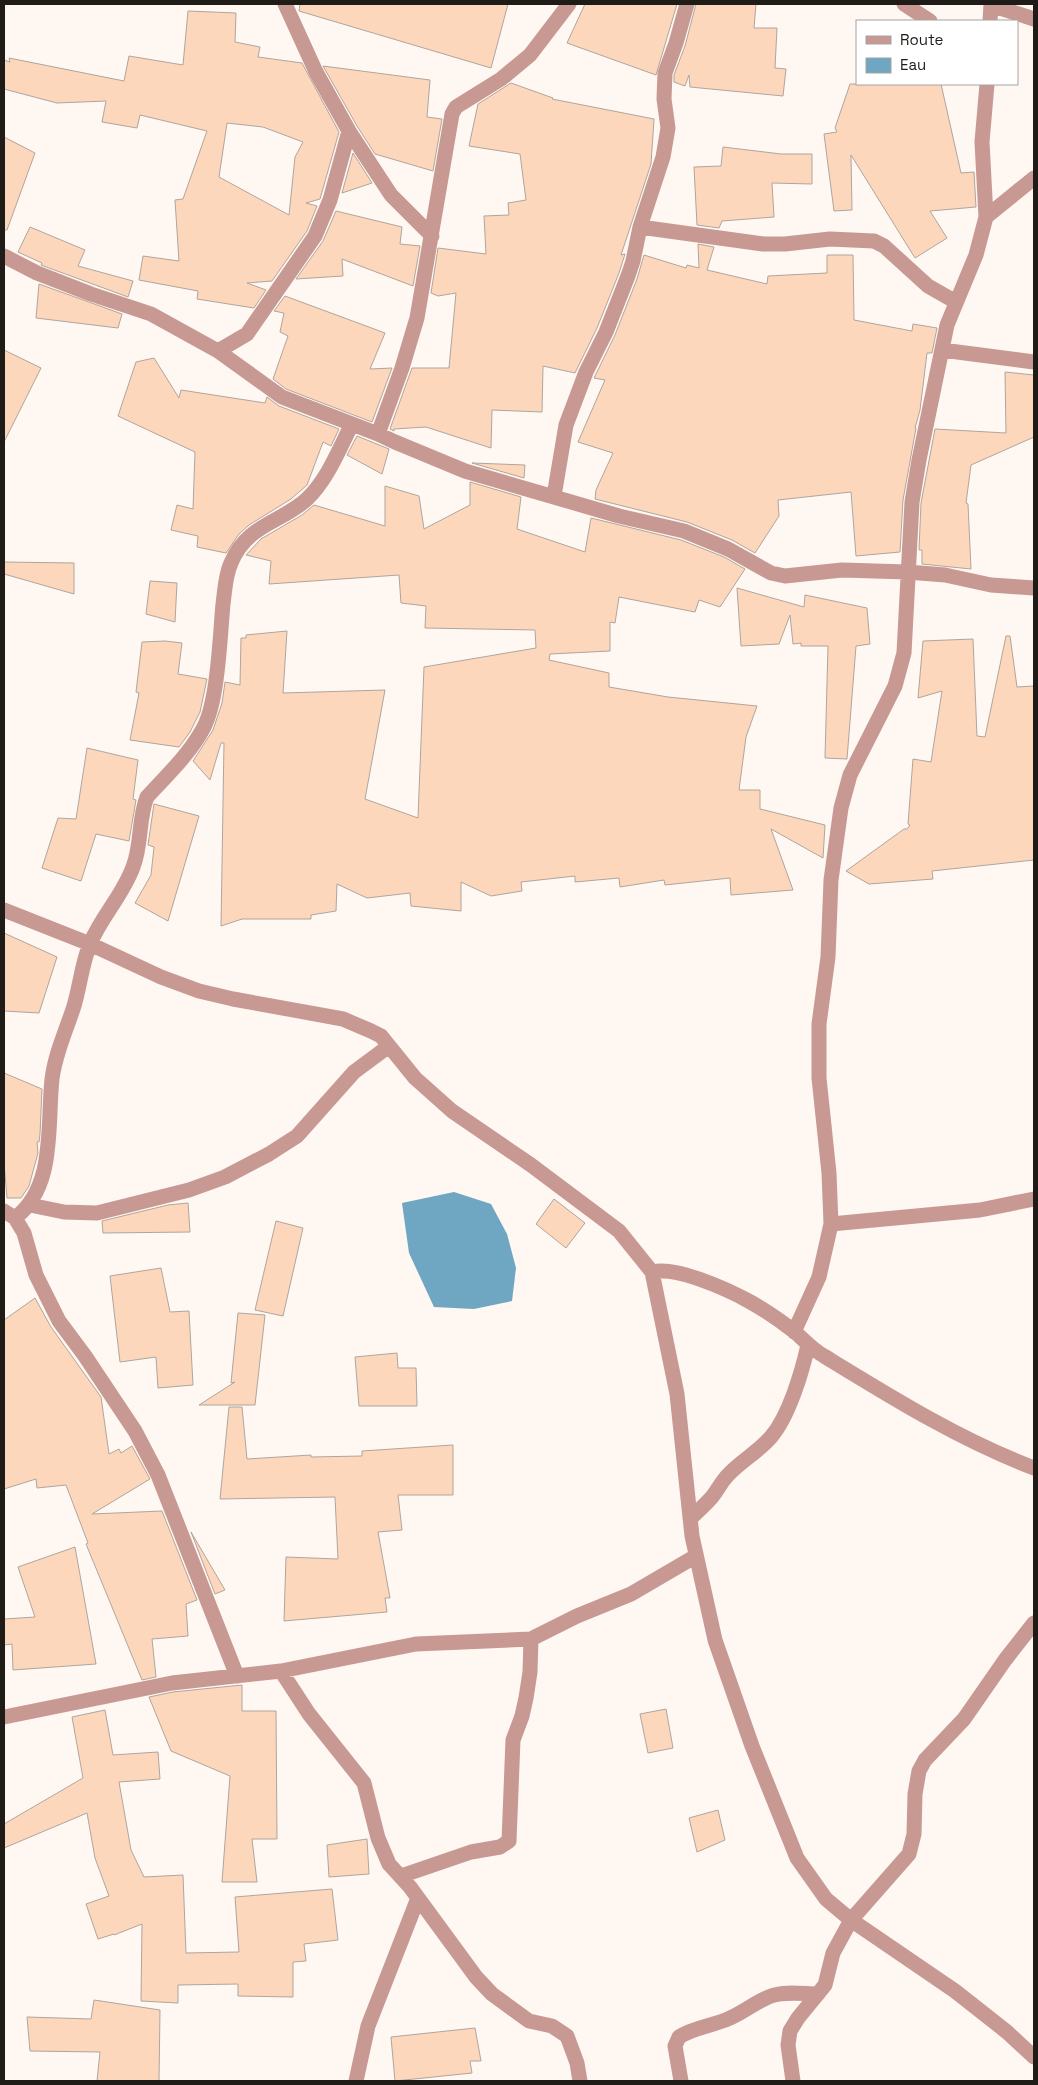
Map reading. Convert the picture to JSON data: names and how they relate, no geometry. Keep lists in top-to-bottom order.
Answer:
{
  "legend": ["Route", "Eau"]
}
